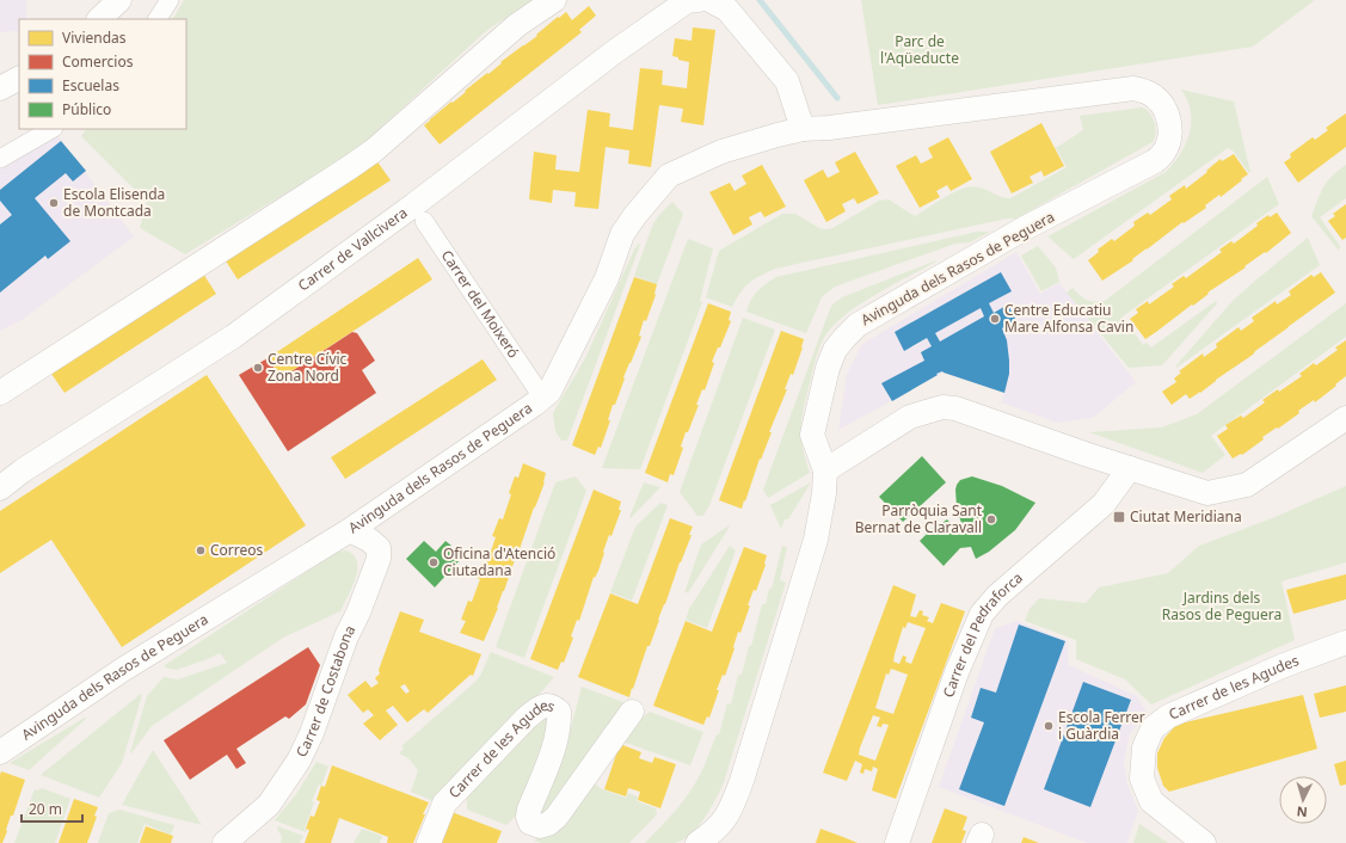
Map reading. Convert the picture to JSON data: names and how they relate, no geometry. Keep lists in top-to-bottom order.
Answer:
{
  "streets": {
    "street": [
      "Carrer de Vallcivera",
      "Avinguda dels Rasos de Peguera",
      "Carrer del Moixeró",
      "Carrer del Pedraforca",
      "Carrer de les Agudes",
      "Carrer de Costabona"
    ]
  },
  "crossings": [
    ["Avinguda dels Rasos de Peguera", "Carrer de Costabona"]
  ],
  "parks": ["Parc de l'Aqüeducte", "Jardins dels Rasos de Peguera"],
  "places": {
    "other": [
      "Escola Elisenda de Montcada",
      "Centre Educatiu Mare Alfonsa Cavin",
      "Centre Cívic Zona Nord",
      "Parròquia Sant Bernat de Claravall",
      "Correos",
      "Oficina d'Atenció Ciutadana",
      "Escola Ferrer i Guàrdia"
    ],
    "transit": ["Ciutat Meridiana"]
  },
  "legend": [
    "Viviendas",
    "Comercios",
    "Escuelas",
    "Público"
  ],
  "scale_bar": "20 m",
  "north": "bottom"
}
